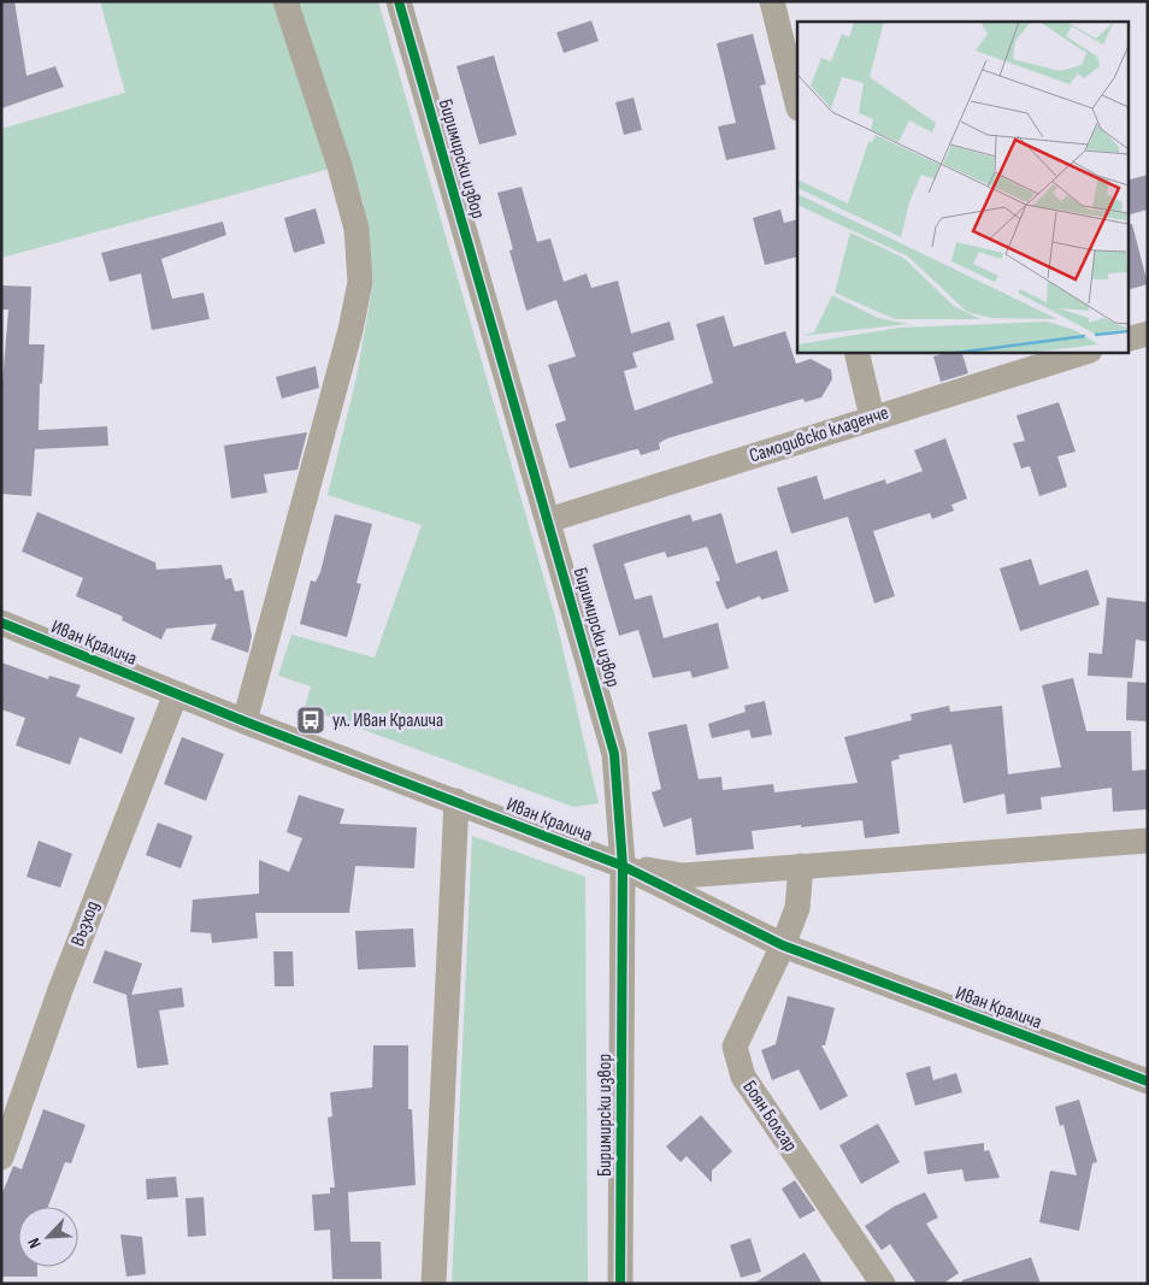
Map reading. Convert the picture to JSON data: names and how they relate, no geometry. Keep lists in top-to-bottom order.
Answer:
{
  "streets": {
    "street": [
      "Биримирски извор",
      "Самодивско кладенче",
      "Иван Кралича",
      "Възход",
      "Боян Болгар"
    ]
  },
  "crossings": [
    ["Биримирски извор", "Самодивско кладенче"],
    ["Биримирски извор", "Иван Кралича"],
    ["Иван Кралича", "Възход"],
    ["Иван Кралича", "Боян Болгар"]
  ],
  "places": {
    "bus stop": ["ул. Иван Кралича"]
  },
  "north": "bottom left"
}
